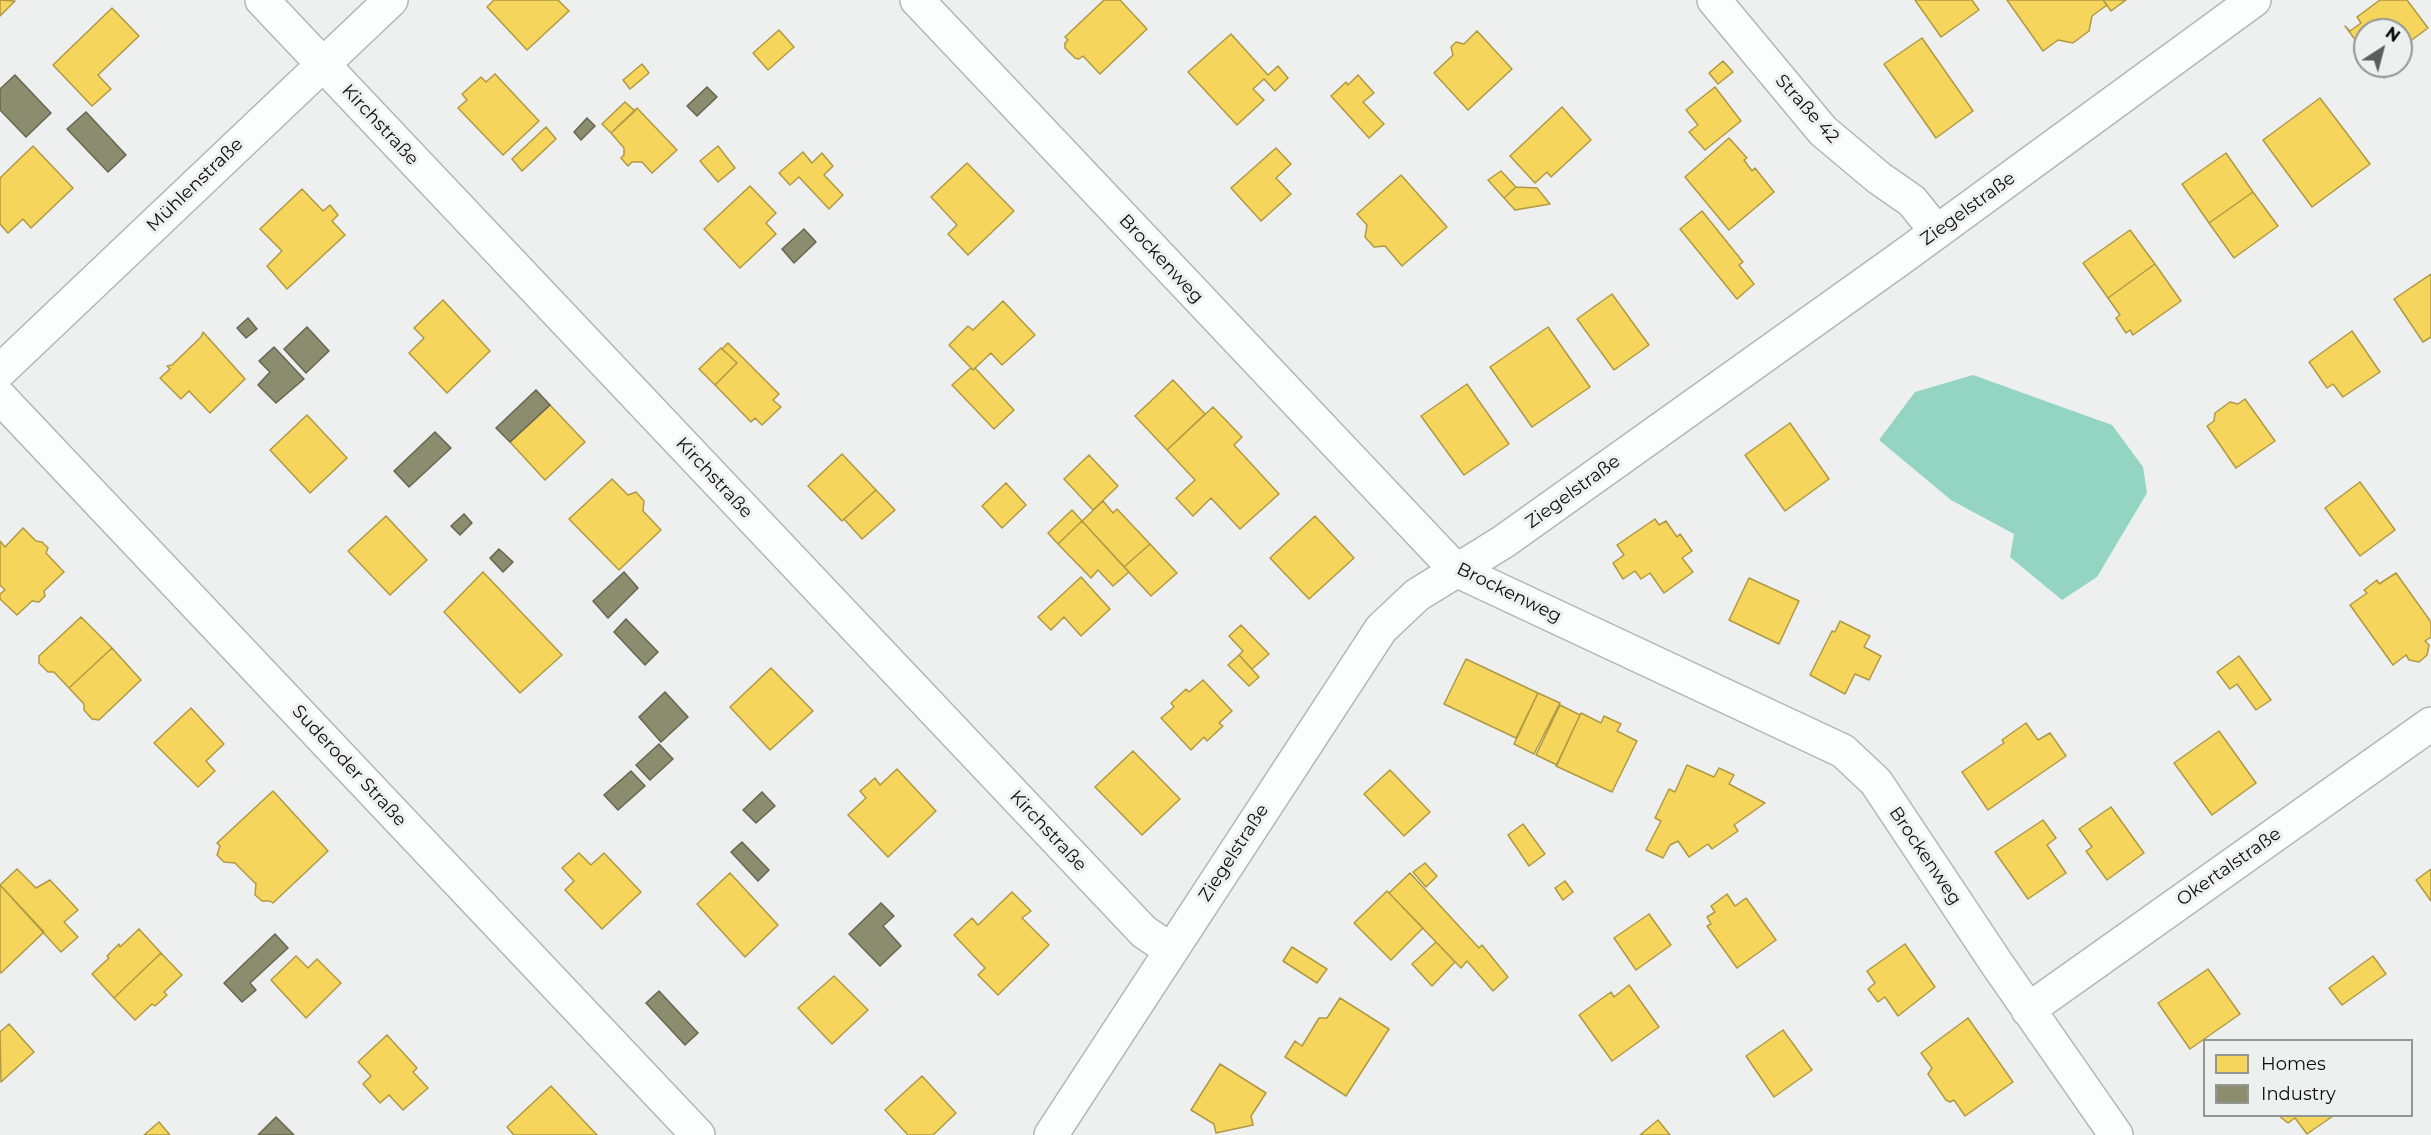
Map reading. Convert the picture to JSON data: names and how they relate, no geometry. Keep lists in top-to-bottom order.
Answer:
{
  "streets": {
    "street": [
      "Straße 42",
      "Kirchstraße",
      "Mühlenstraße",
      "Ziegelstraße",
      "Brockenweg",
      "Suderoder Straße",
      "Okertalstraße"
    ]
  },
  "crossings": [
    ["Straße 42", "Ziegelstraße"],
    ["Kirchstraße", "Mühlenstraße"],
    ["Kirchstraße", "Ziegelstraße"],
    ["Ziegelstraße", "Brockenweg"],
    ["Brockenweg", "Okertalstraße"]
  ],
  "legend": ["Homes", "Industry"],
  "north": "top right"
}
